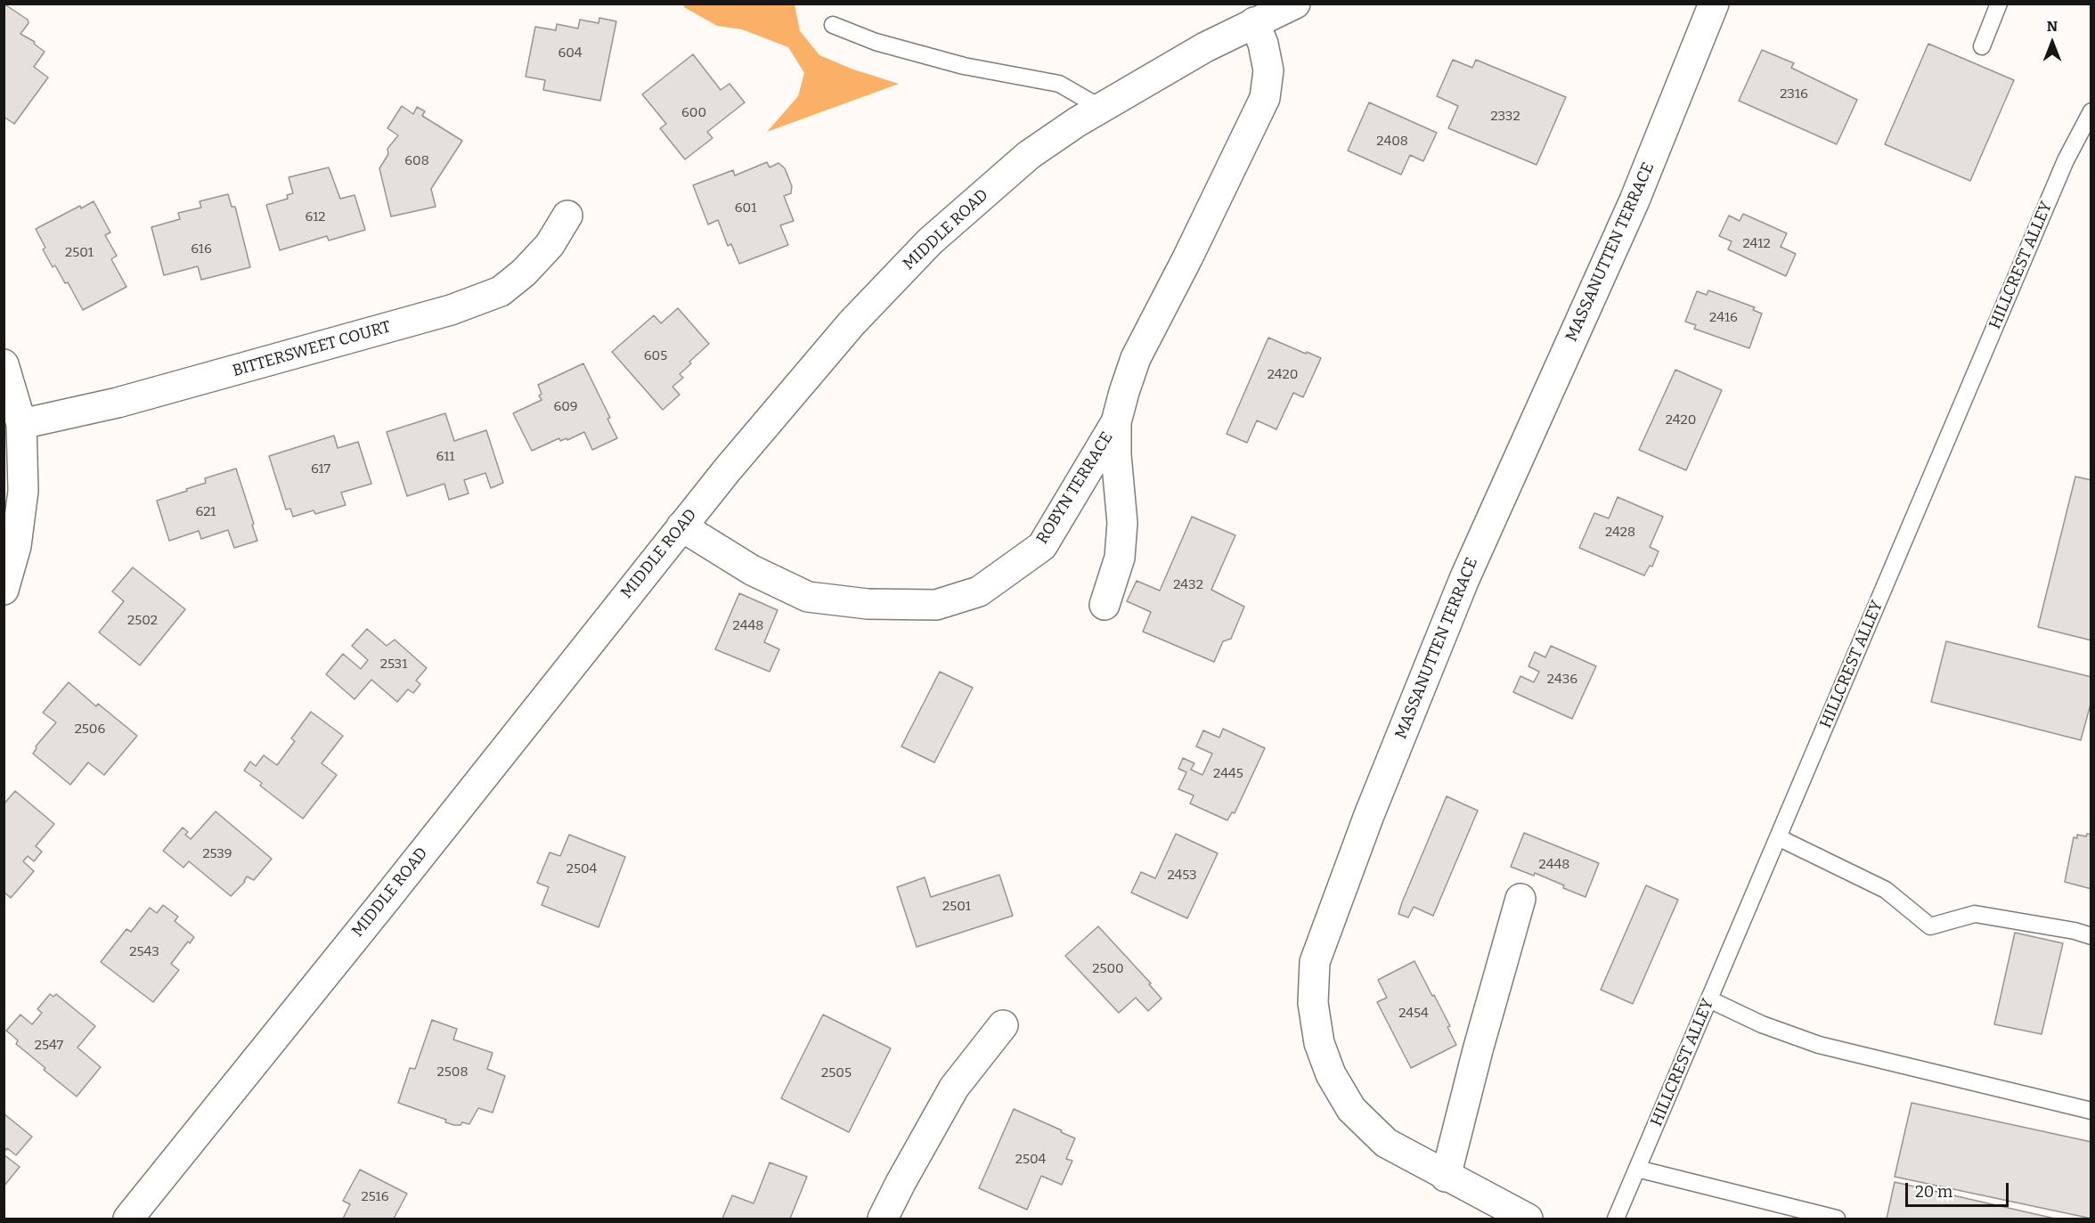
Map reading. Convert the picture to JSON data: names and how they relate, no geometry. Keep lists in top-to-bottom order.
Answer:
{
  "streets": {
    "street": [
      "MIDDLE ROAD",
      "MASSANUTTEN TERRACE",
      "BITTERSWEET COURT",
      "ROBYN TERRACE"
    ],
    "lane": ["HILLCREST ALLEY"]
  },
  "crossings": [
    ["MIDDLE ROAD", "ROBYN TERRACE"]
  ],
  "house_numbers": [
    "604",
    "2316",
    "600",
    "2332",
    "2408",
    "608",
    "601",
    "612",
    "2412",
    "616",
    "2501",
    "2416",
    "605",
    "2420",
    "609",
    "2420",
    "611",
    "617",
    "621",
    "2428",
    "2432",
    "2502",
    "2448",
    "2531",
    "2436",
    "2506",
    "2445",
    "2539",
    "2448",
    "2504",
    "2453",
    "2501",
    "2543",
    "2500",
    "2454",
    "2547",
    "2508",
    "2505",
    "2504",
    "2516"
  ],
  "scale_bar": "20 m",
  "north": "top"
}
